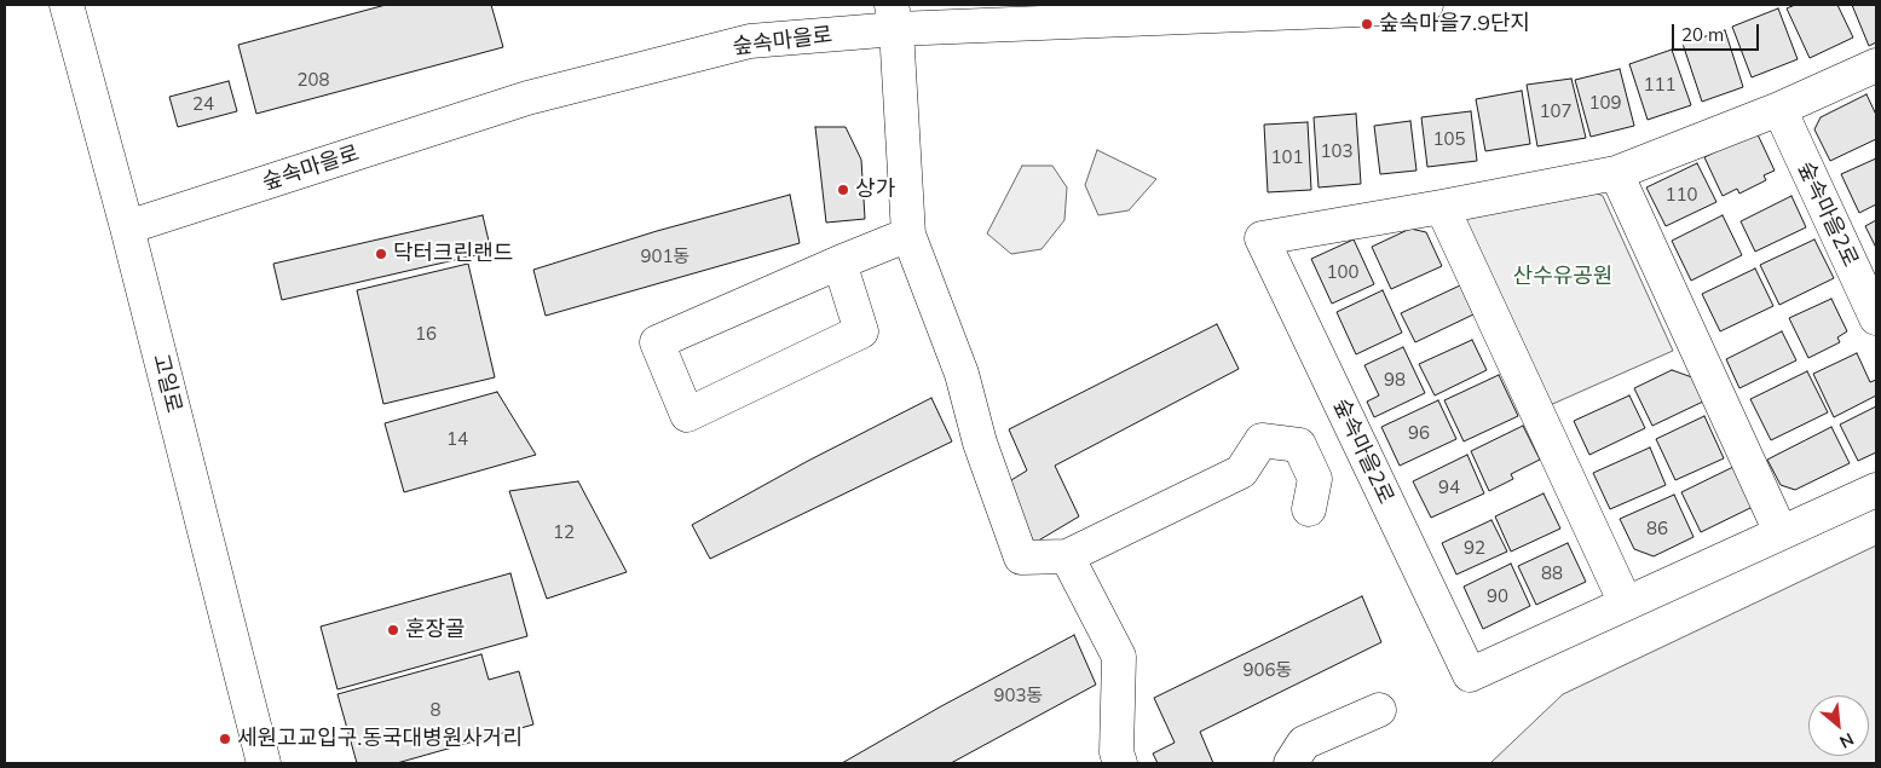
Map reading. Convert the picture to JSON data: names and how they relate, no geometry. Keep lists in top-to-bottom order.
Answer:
{
  "streets": {
    "street": ["숲속마을로", "숲속마을2로", "고일로"]
  },
  "crossings": [
    ["숲속마을로", "고일로"]
  ],
  "parks": ["산수유공원"],
  "places": [
    "숲속마을7.9단지",
    "상가",
    "닥터크린랜드",
    "훈장골",
    "세원고교입구.동국대병원사거리"
  ],
  "house_numbers": [
    "208",
    "111",
    "109",
    "24",
    "107",
    "105",
    "103",
    "101",
    "110",
    "901동",
    "100",
    "16",
    "98",
    "96",
    "14",
    "94",
    "86",
    "12",
    "92",
    "88",
    "90",
    "906동",
    "903동",
    "8"
  ],
  "scale_bar": "20 m",
  "north": "bottom right"
}
